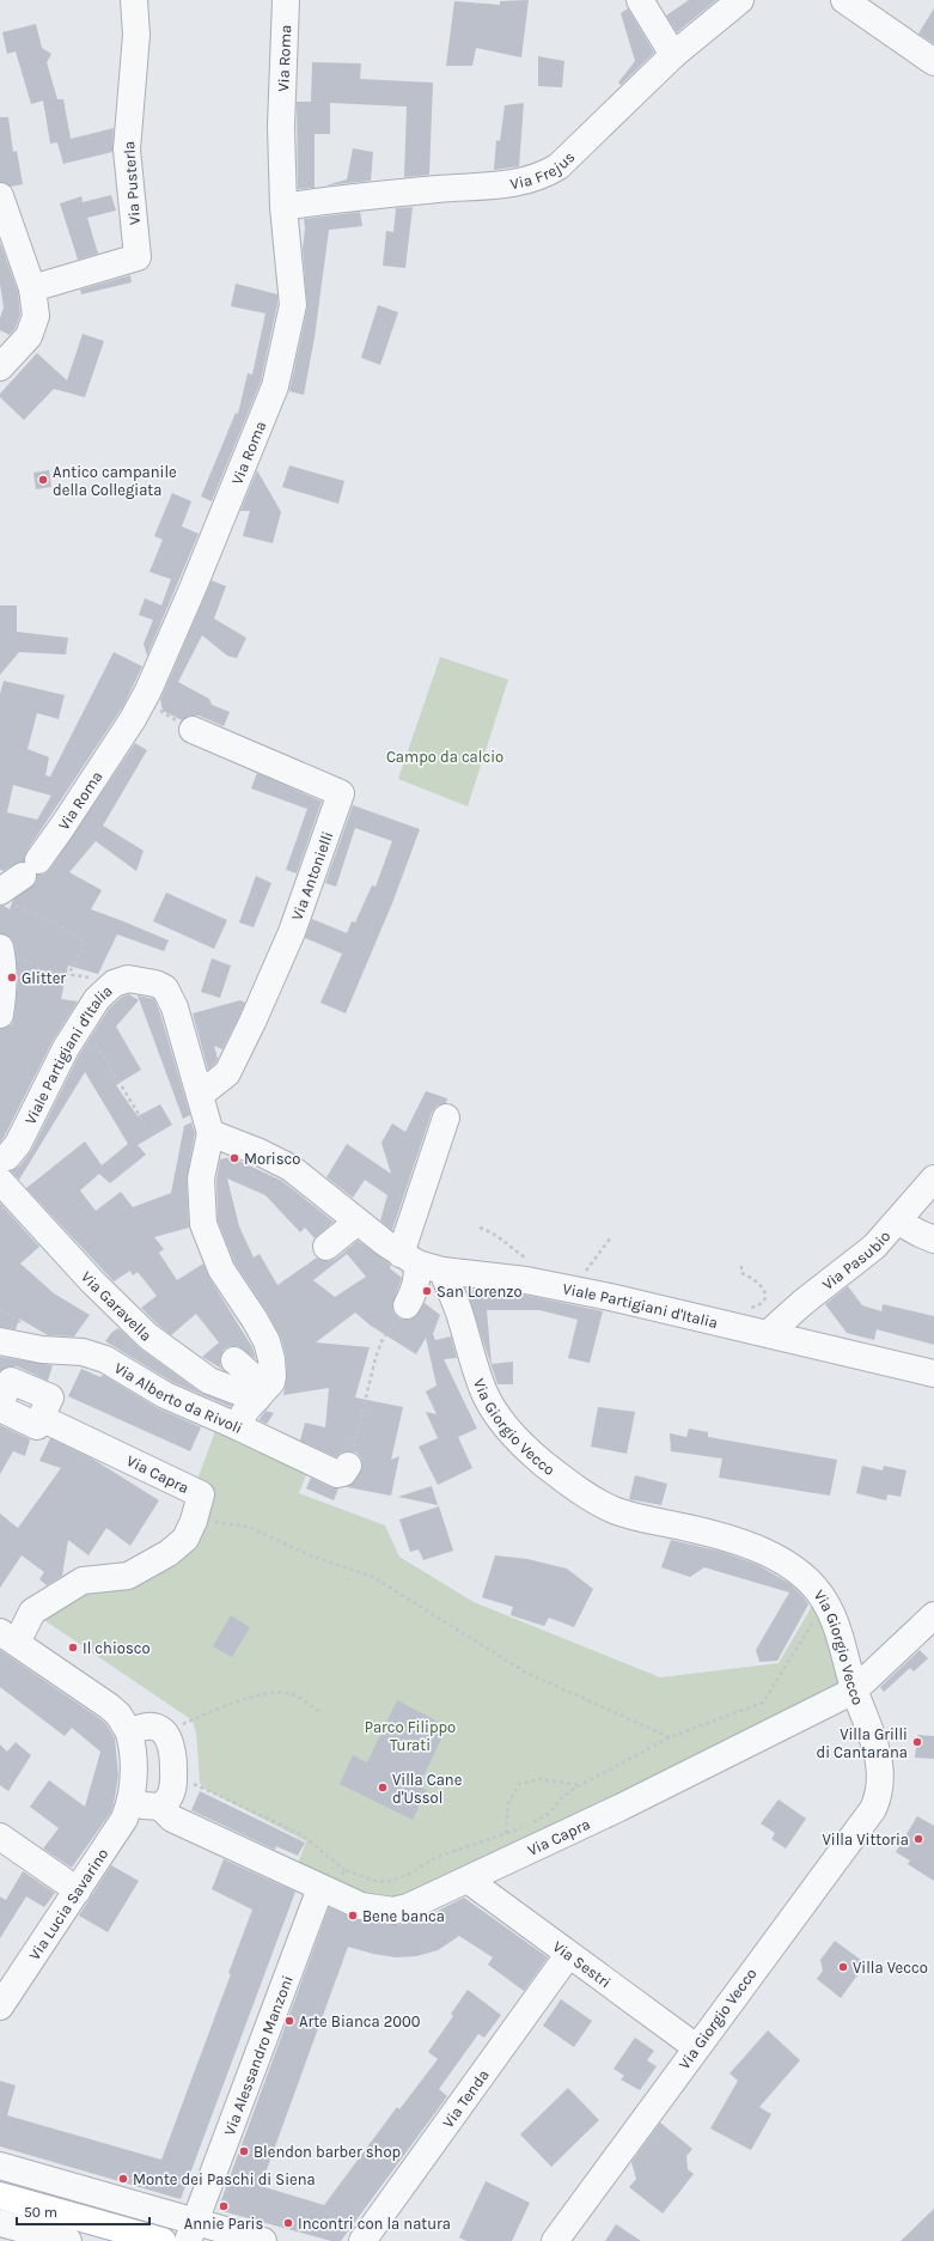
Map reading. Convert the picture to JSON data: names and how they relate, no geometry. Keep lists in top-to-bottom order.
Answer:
{
  "streets": {
    "street": [
      "Via Roma",
      "Via Frejus",
      "Via Pusterla",
      "Via Antonielli",
      "Viale Partigiani d'Italia",
      "Via Pasubio",
      "Via Garavella",
      "Via Alberto da Rivoli",
      "Via Giorgio Vecco",
      "Via Capra",
      "Via Lucia Savarino",
      "Via Sestri",
      "Via Alessandro Manzoni",
      "Via Tenda"
    ]
  },
  "crossings": [
    ["Via Roma", "Via Frejus"],
    ["Via Antonielli", "Viale Partigiani d'Italia"],
    ["Viale Partigiani d'Italia", "Via Pasubio"],
    ["Viale Partigiani d'Italia", "Via Garavella"],
    ["Viale Partigiani d'Italia", "Via Giorgio Vecco"],
    ["Via Giorgio Vecco", "Via Capra"],
    ["Via Giorgio Vecco", "Via Sestri"],
    ["Via Capra", "Via Lucia Savarino"],
    ["Via Capra", "Via Sestri"],
    ["Via Capra", "Via Alessandro Manzoni"],
    ["Via Sestri", "Via Tenda"]
  ],
  "parks": ["Campo da calcio", "Parco Filippo Turati"],
  "places": [
    "Antico campanile della Collegiata",
    "Glitter",
    "Morisco",
    "San Lorenzo",
    "Il chiosco",
    "Villa Grilli di Cantarana",
    "Villa Cane d'Ussol",
    "Villa Vittoria",
    "Bene banca",
    "Villa Vecco",
    "Arte Bianca 2000",
    "Blendon barber shop",
    "Monte dei Paschi di Siena",
    "Annie Paris",
    "Incontri con la natura"
  ],
  "scale_bar": "50 m"
}
